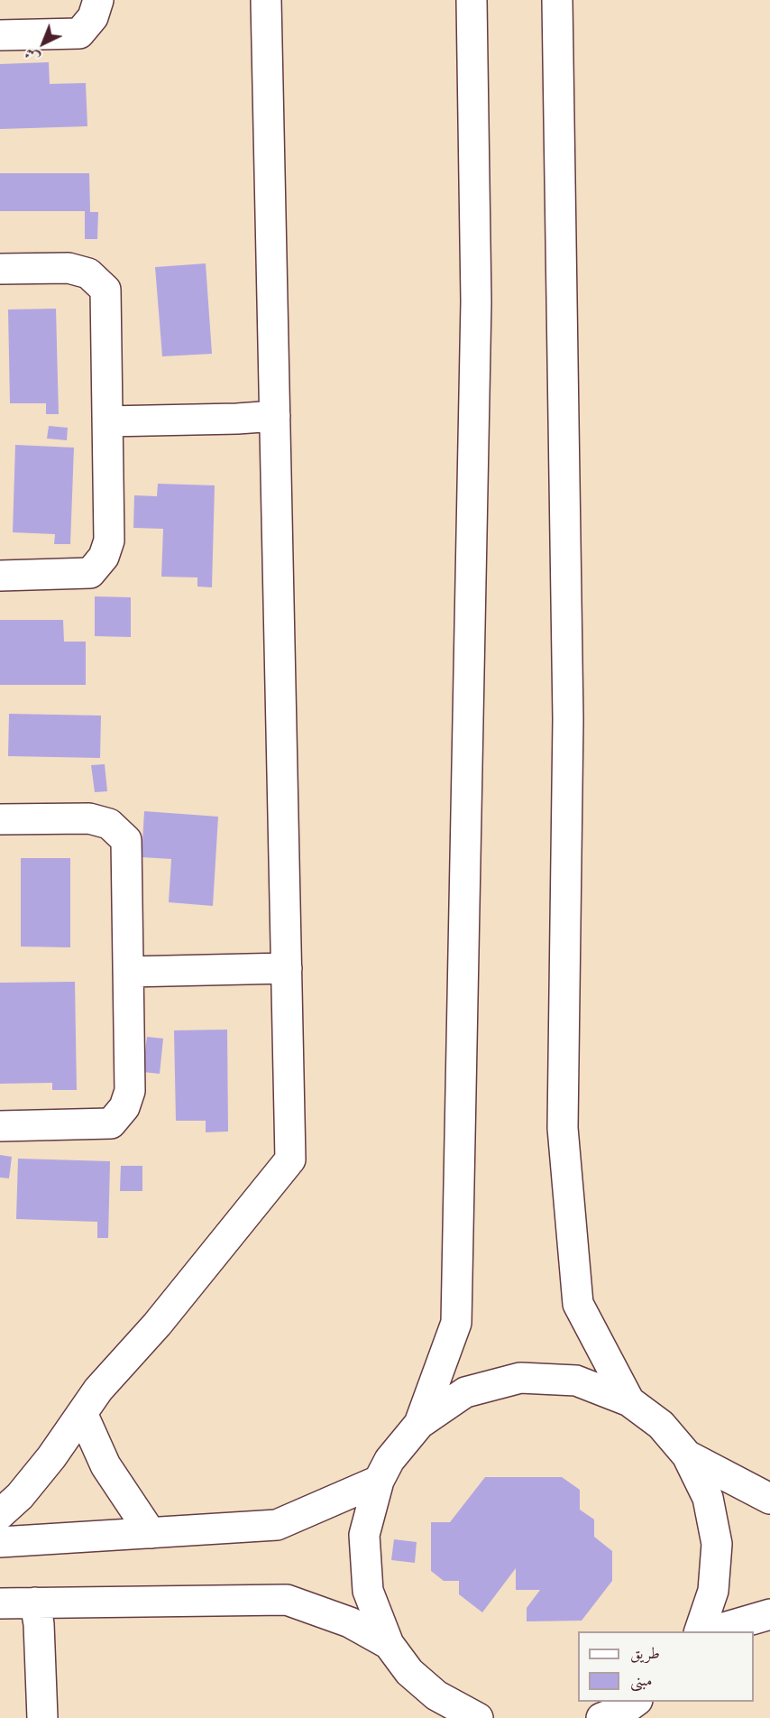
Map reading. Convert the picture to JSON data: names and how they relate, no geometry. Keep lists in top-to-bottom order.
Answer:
{
  "legend": ["طريق", "مبنى"],
  "north": "bottom left"
}
